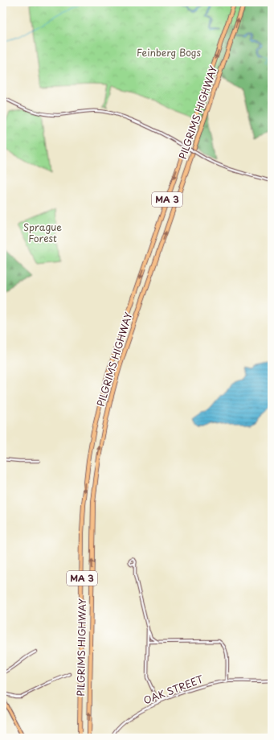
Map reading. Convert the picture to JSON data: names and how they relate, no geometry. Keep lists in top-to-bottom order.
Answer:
{
  "streets": {
    "highway": ["PILGRIMS HIGHWAY", "MA 3"],
    "street": ["OAK STREET"]
  },
  "parks": ["Feinberg Bogs", "Sprague Forest"]
}
